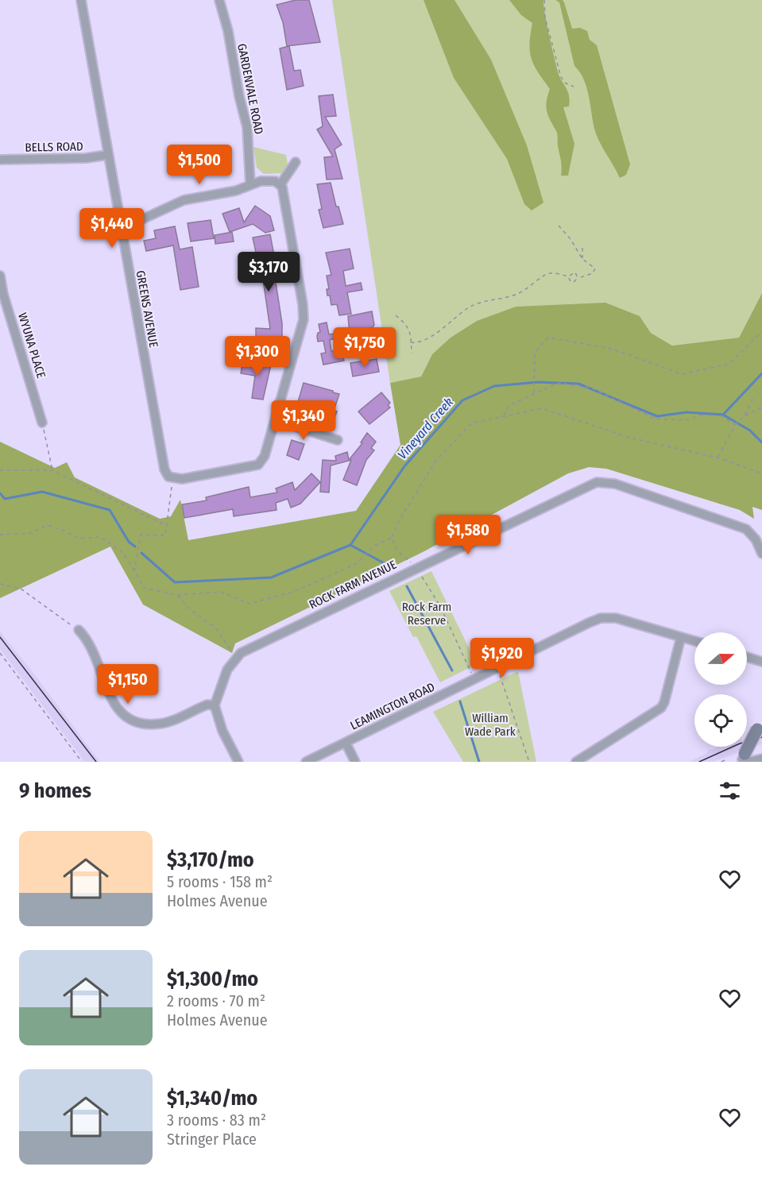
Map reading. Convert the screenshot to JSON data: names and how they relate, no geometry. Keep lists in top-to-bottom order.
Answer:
{
  "streets": {
    "street": [
      "GARDENVALE ROAD",
      "BELLS ROAD",
      "GREENS AVENUE",
      "WYUNA PLACE",
      "ROCK FARM AVENUE",
      "LEAMINGTON ROAD"
    ]
  },
  "crossings": [
    ["BELLS ROAD", "GREENS AVENUE"]
  ],
  "water": ["Vineyard Creek"],
  "parks": ["Rock Farm Reserve", "William Wade Park"],
  "north": "right",
  "page": {
    "price": [
      "$1,500",
      "$1,440",
      "$3,170",
      "$1,750",
      "$1,300",
      "$1,340",
      "$1,580",
      "$1,920",
      "$1,150"
    ],
    "heading": "9 homes",
    "list": [
      {
        "name": "$3,170/mo",
        "note": "5 rooms · 158 m² · Holmes Avenue"
      },
      {
        "name": "$1,300/mo",
        "note": "2 rooms · 70 m² · Holmes Avenue"
      },
      {
        "name": "$1,340/mo",
        "note": "3 rooms · 83 m² · Stringer Place"
      }
    ]
  }
}
